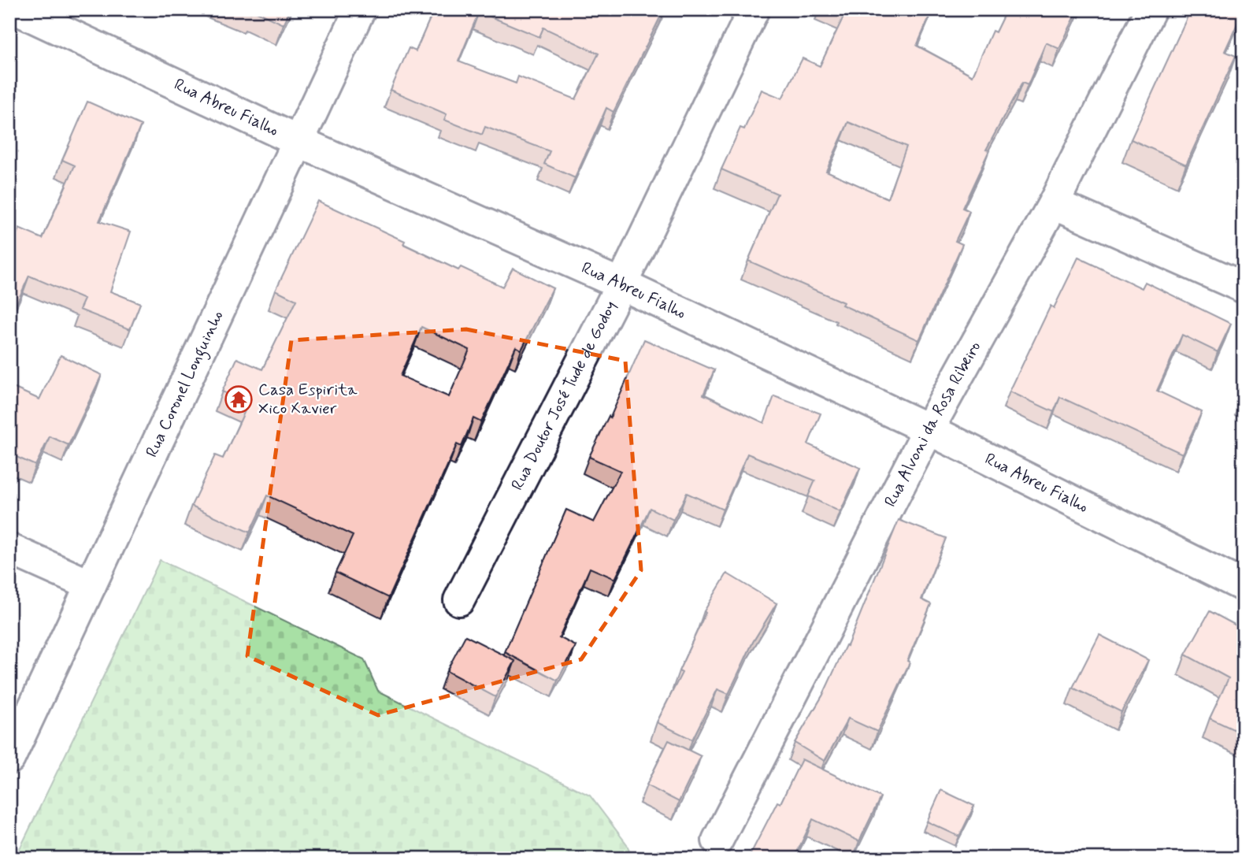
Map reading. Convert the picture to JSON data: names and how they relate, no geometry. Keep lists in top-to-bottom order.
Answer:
{
  "streets": {
    "street": [
      "Rua Abreu Fialho",
      "Rua Coronel Longuinho",
      "Rua Doutor José Tude de Godoy",
      "Rua Alvoni da Rosa Ribeiro"
    ]
  },
  "crossings": [
    ["Rua Abreu Fialho", "Rua Coronel Longuinho"],
    ["Rua Abreu Fialho", "Rua Doutor José Tude de Godoy"],
    ["Rua Abreu Fialho", "Rua Alvoni da Rosa Ribeiro"]
  ],
  "places": {
    "temple": ["Casa Espirita Xico Xavier"]
  }
}
